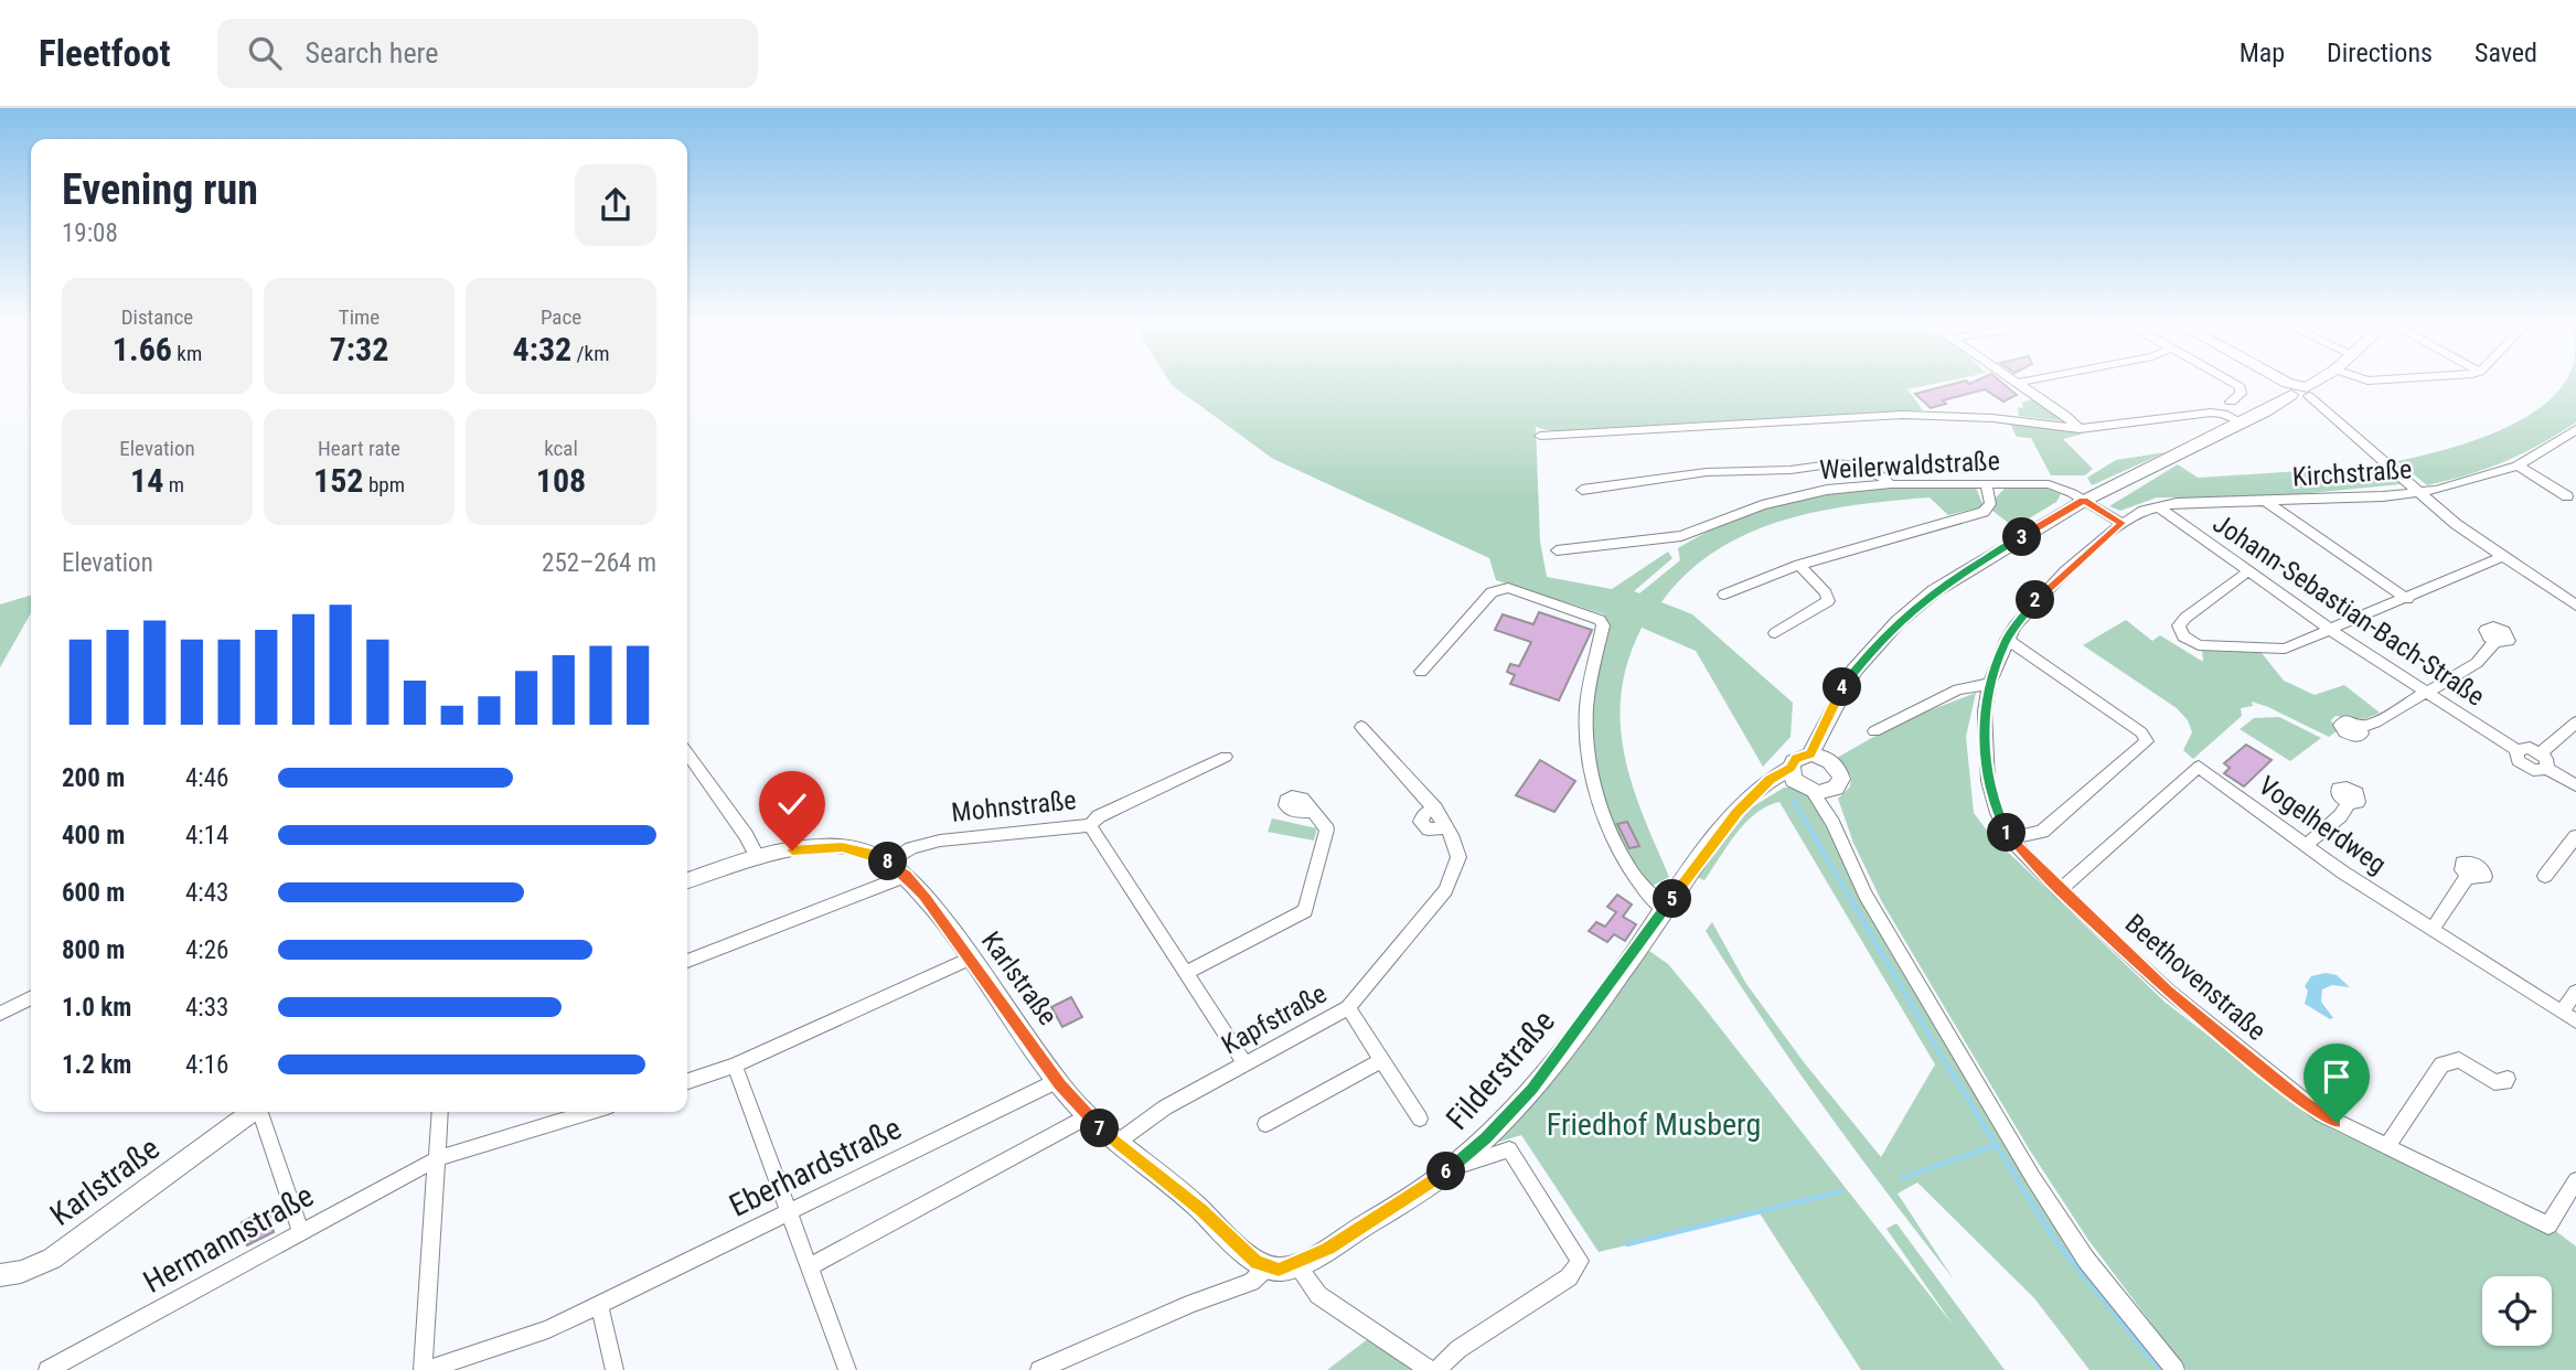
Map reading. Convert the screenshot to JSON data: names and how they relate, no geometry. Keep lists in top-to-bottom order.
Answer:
{
  "streets": {
    "main road": ["Karlstraße", "Filderstraße"],
    "street": [
      "Weilerwaldstraße",
      "Kirchstraße",
      "Johann-Sebastian-Bach-Straße",
      "Mohnstraße",
      "Vogelherdweg",
      "Beethovenstraße",
      "Kapfstraße",
      "Eberhardstraße",
      "Hermannstraße"
    ]
  },
  "crossings": [
    ["Kirchstraße", "Johann-Sebastian-Bach-Straße"],
    ["Kirchstraße", "Beethovenstraße"],
    ["Mohnstraße", "Karlstraße"],
    ["Vogelherdweg", "Beethovenstraße"],
    ["Karlstraße", "Kapfstraße"],
    ["Karlstraße", "Filderstraße"],
    ["Karlstraße", "Eberhardstraße"]
  ],
  "parks": ["Friedhof Musberg"],
  "page": {
    "header": "Fleetfoot",
    "search": "Search here",
    "nav": ["Map", "Directions", "Saved"],
    "heading": ["Evening run", "19:08"],
    "stats": [
      ["Distance", "1.66 km"],
      ["Time", "7:32"],
      ["Pace", "4:32 /km"],
      ["Elevation", "14 m"],
      ["Heart rate", "152 bpm"],
      ["kcal", "108"]
    ],
    "pins": [
      "3",
      "2",
      "4",
      "1",
      "8",
      "5",
      "7",
      "6"
    ],
    "chart": ["Elevation", "252–264 m"],
    "list": [
      {
        "name": "200 m",
        "note": "4:46"
      },
      {
        "name": "400 m",
        "note": "4:14"
      },
      {
        "name": "600 m",
        "note": "4:43"
      },
      {
        "name": "800 m",
        "note": "4:26"
      },
      {
        "name": "1.0 km",
        "note": "4:33"
      },
      {
        "name": "1.2 km",
        "note": "4:16"
      }
    ]
  }
}
